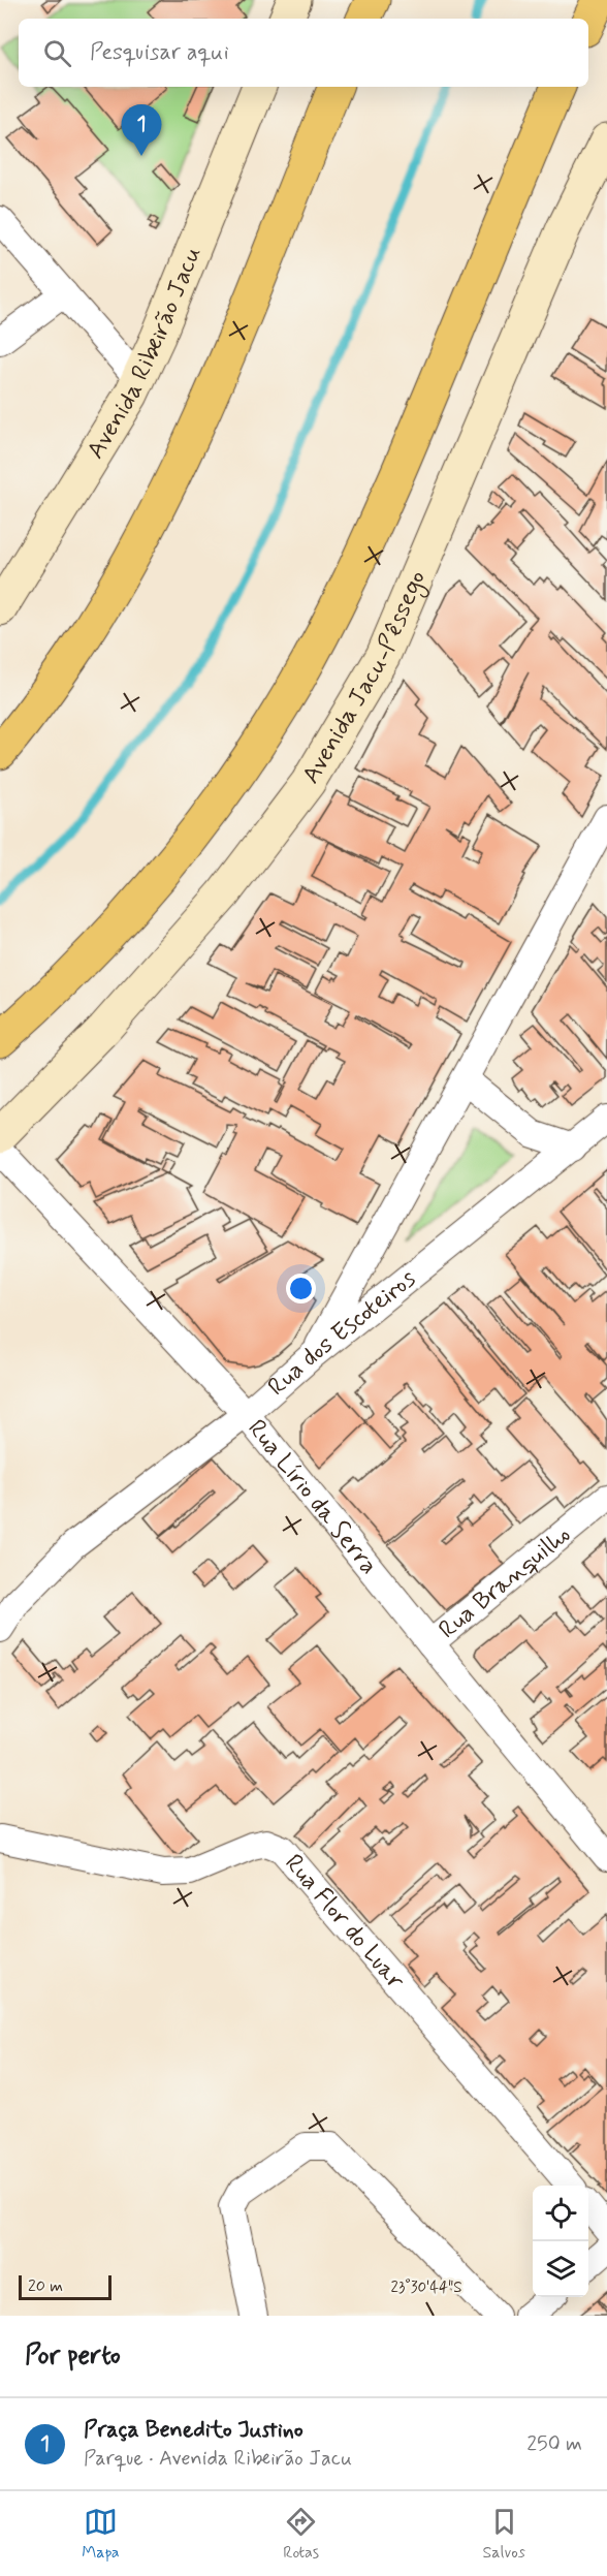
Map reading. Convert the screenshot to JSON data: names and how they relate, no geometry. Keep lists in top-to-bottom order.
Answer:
{
  "streets": {
    "street": [
      "Avenida Ribeirão Jacu",
      "Avenida Jacu-Pêssego",
      "Rua dos Escoteiros",
      "Rua Lírio da Serra",
      "Rua Branquilho",
      "Rua Flor do Luar"
    ]
  },
  "crossings": [
    ["Rua dos Escoteiros", "Rua Lírio da Serra"],
    ["Rua Lírio da Serra", "Rua Branquilho"]
  ],
  "scale_bar": "20 m",
  "page": {
    "search": "Pesquisar aqui",
    "pins": "1",
    "scale": "20 m",
    "heading": "Por perto",
    "list": [
      {
        "mark": "1",
        "name": "Praça Benedito Justino",
        "note": "Parque · Avenida Ribeirão Jacu",
        "value": "250 m"
      }
    ],
    "nav": ["Mapa", "Rotas", "Salvos"]
  },
  "coordinates": ["23°30'44\"S"]
}
